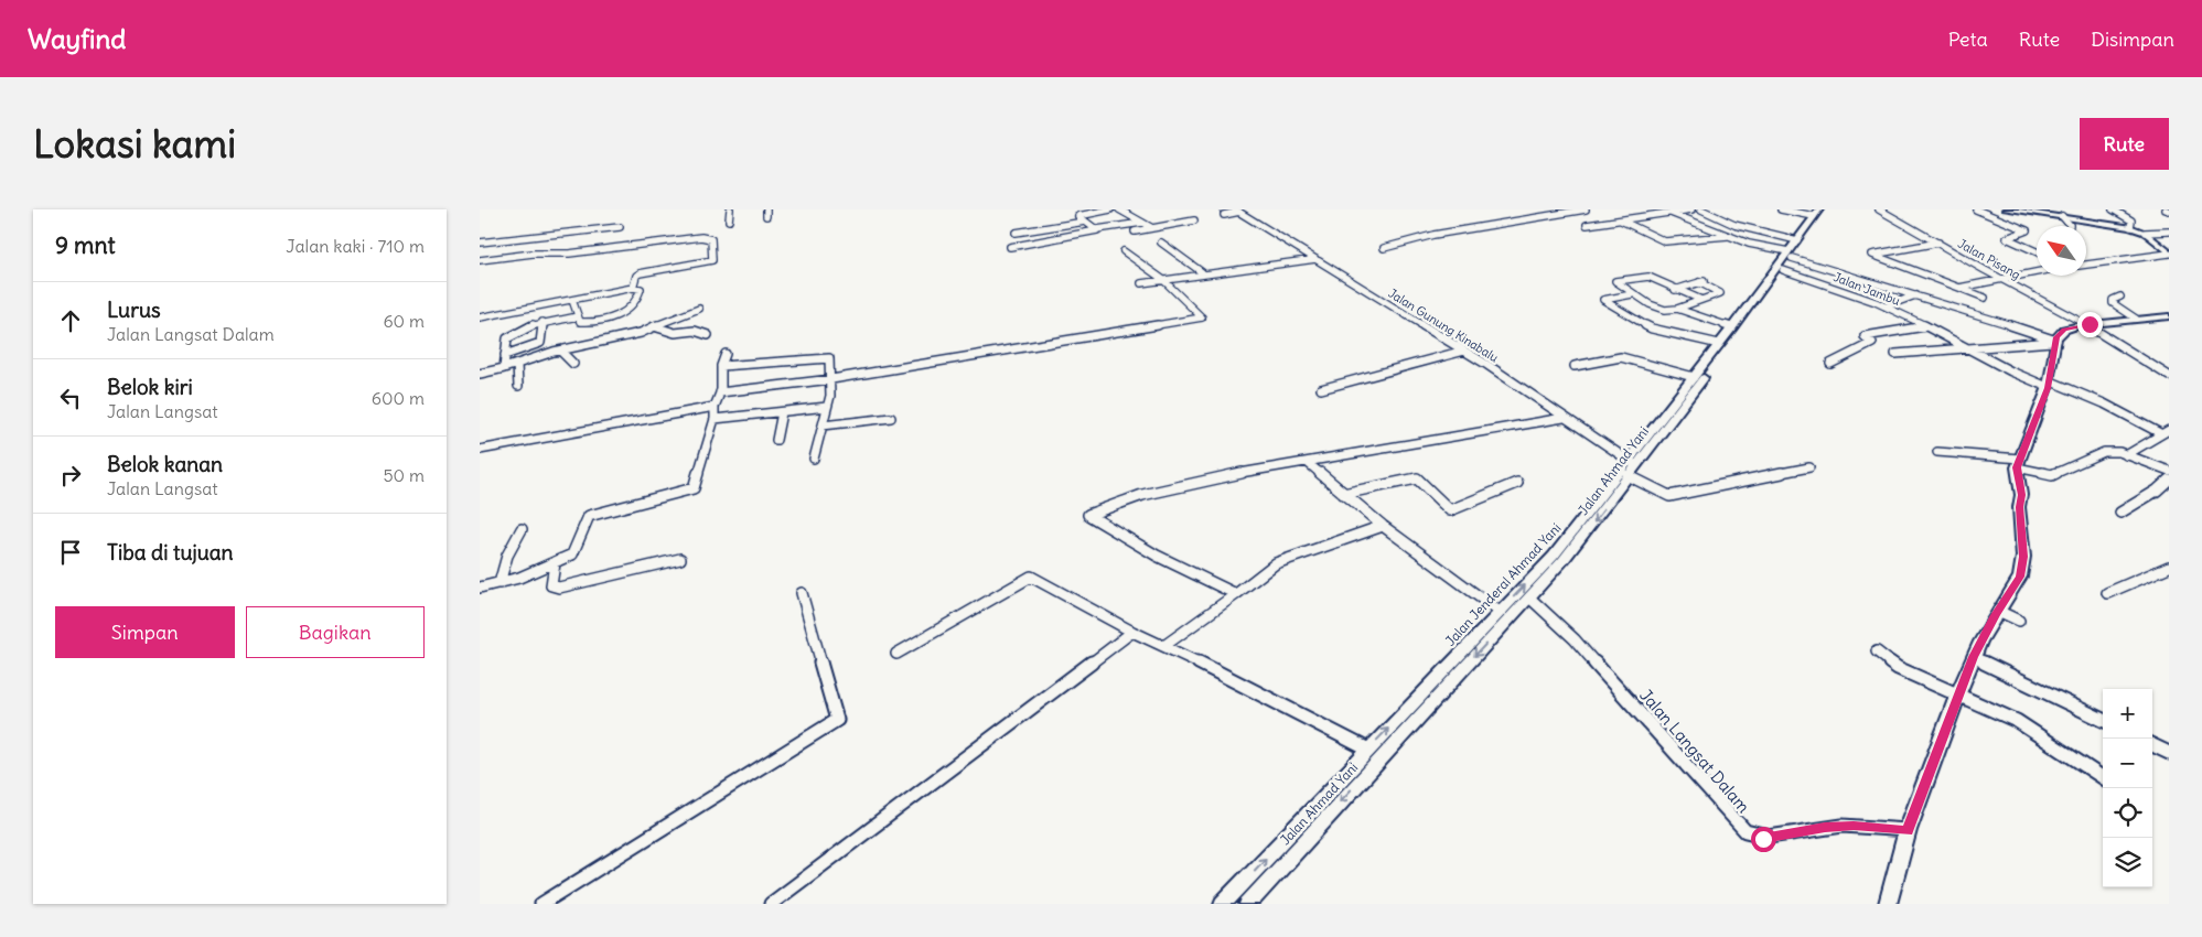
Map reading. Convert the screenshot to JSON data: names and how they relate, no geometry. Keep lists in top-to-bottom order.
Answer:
{
  "streets": {
    "main road": ["Jalan Ahmad Yani", "Jalan Jenderal Ahmad Yani"],
    "street": [
      "Jalan Pisang",
      "Jalan Jambu",
      "Jalan Gunung Kinabalu",
      "Jalan Langsat Dalam"
    ]
  },
  "crossings": [
    ["Jalan Gunung Kinabalu", "Jalan Ahmad Yani"],
    ["Jalan Gunung Kinabalu", "Jalan Jenderal Ahmad Yani"],
    ["Jalan Ahmad Yani", "Jalan Jenderal Ahmad Yani"],
    ["Jalan Ahmad Yani", "Jalan Langsat Dalam"]
  ],
  "one_way": ["Jalan Ahmad Yani", "Jalan Jenderal Ahmad Yani"],
  "north": "top left",
  "page": {
    "header": "Wayfind",
    "nav": ["Peta", "Rute", "Disimpan"],
    "buttons": [
      "Rute",
      ["Simpan", "Bagikan"]
    ],
    "title": "Lokasi kami",
    "heading": ["9 mnt", "Jalan kaki · 710 m"],
    "list": [
      ["Lurus", "Jalan Langsat Dalam", "60 m"],
      ["Belok kiri", "Jalan Langsat", "600 m"],
      ["Belok kanan", "Jalan Langsat", "50 m"],
      "Tiba di tujuan"
    ],
    "map_buttons": ["+", "−"]
  }
}
